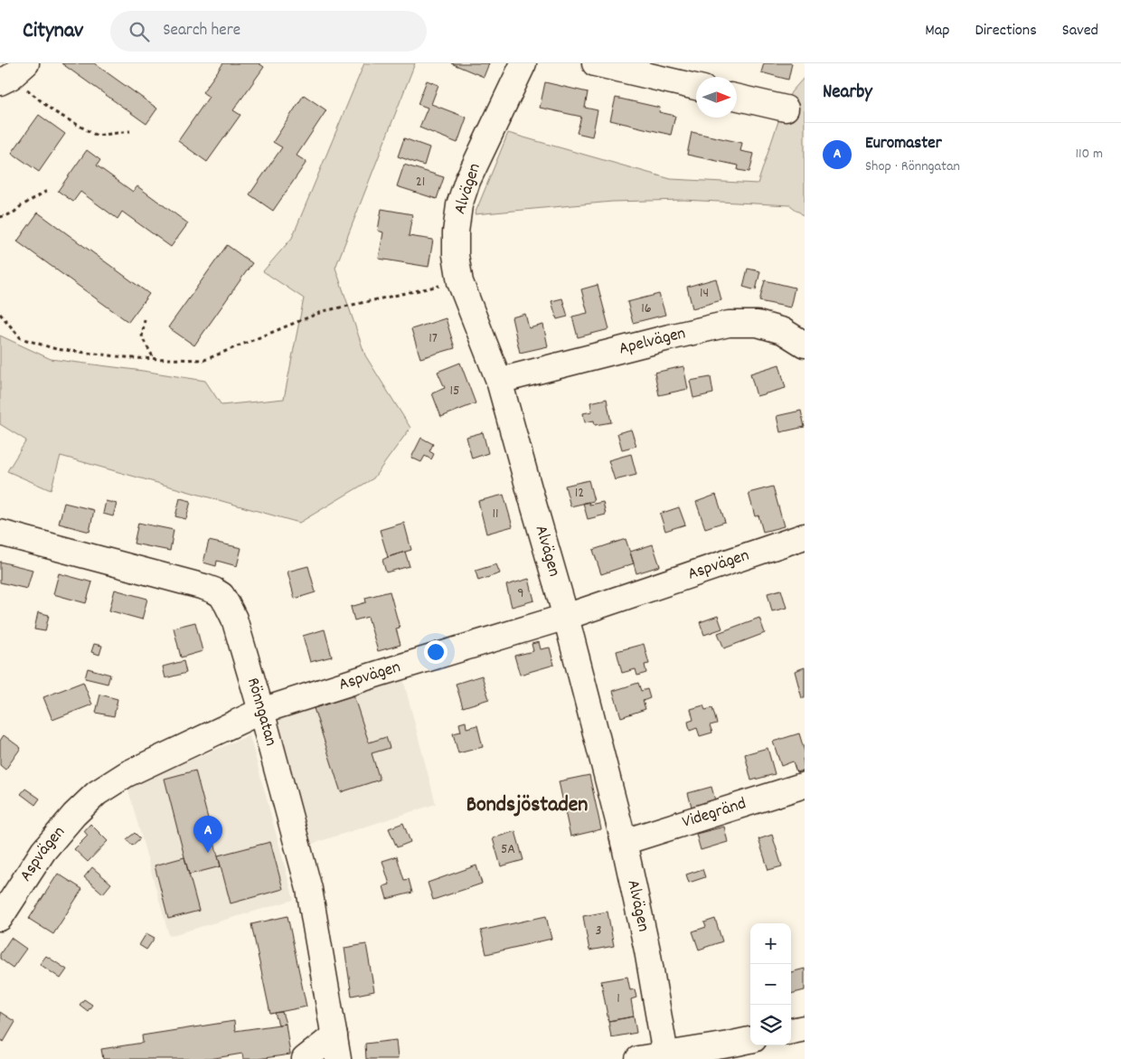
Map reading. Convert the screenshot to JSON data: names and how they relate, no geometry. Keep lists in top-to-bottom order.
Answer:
{
  "streets": {
    "street": [
      "Alvägen",
      "Apelvägen",
      "Aspvägen",
      "Rönngatan",
      "Videgränd"
    ]
  },
  "crossings": [
    ["Alvägen", "Apelvägen"],
    ["Alvägen", "Aspvägen"],
    ["Alvägen", "Videgränd"],
    ["Aspvägen", "Rönngatan"]
  ],
  "districts": ["Bondsjöstaden"],
  "house_numbers": [
    "21",
    "14",
    "16",
    "17",
    "15",
    "12",
    "11",
    "9",
    "5A",
    "3",
    "1"
  ],
  "north": "right",
  "page": {
    "header": "Citynav",
    "search": "Search here",
    "nav": ["Map", "Directions", "Saved"],
    "heading": "Nearby",
    "list": [
      {
        "mark": "A",
        "name": "Euromaster",
        "note": "Shop · Rönngatan",
        "value": "110 m"
      }
    ],
    "pins": "A",
    "map_buttons": ["+", "−"]
  }
}
